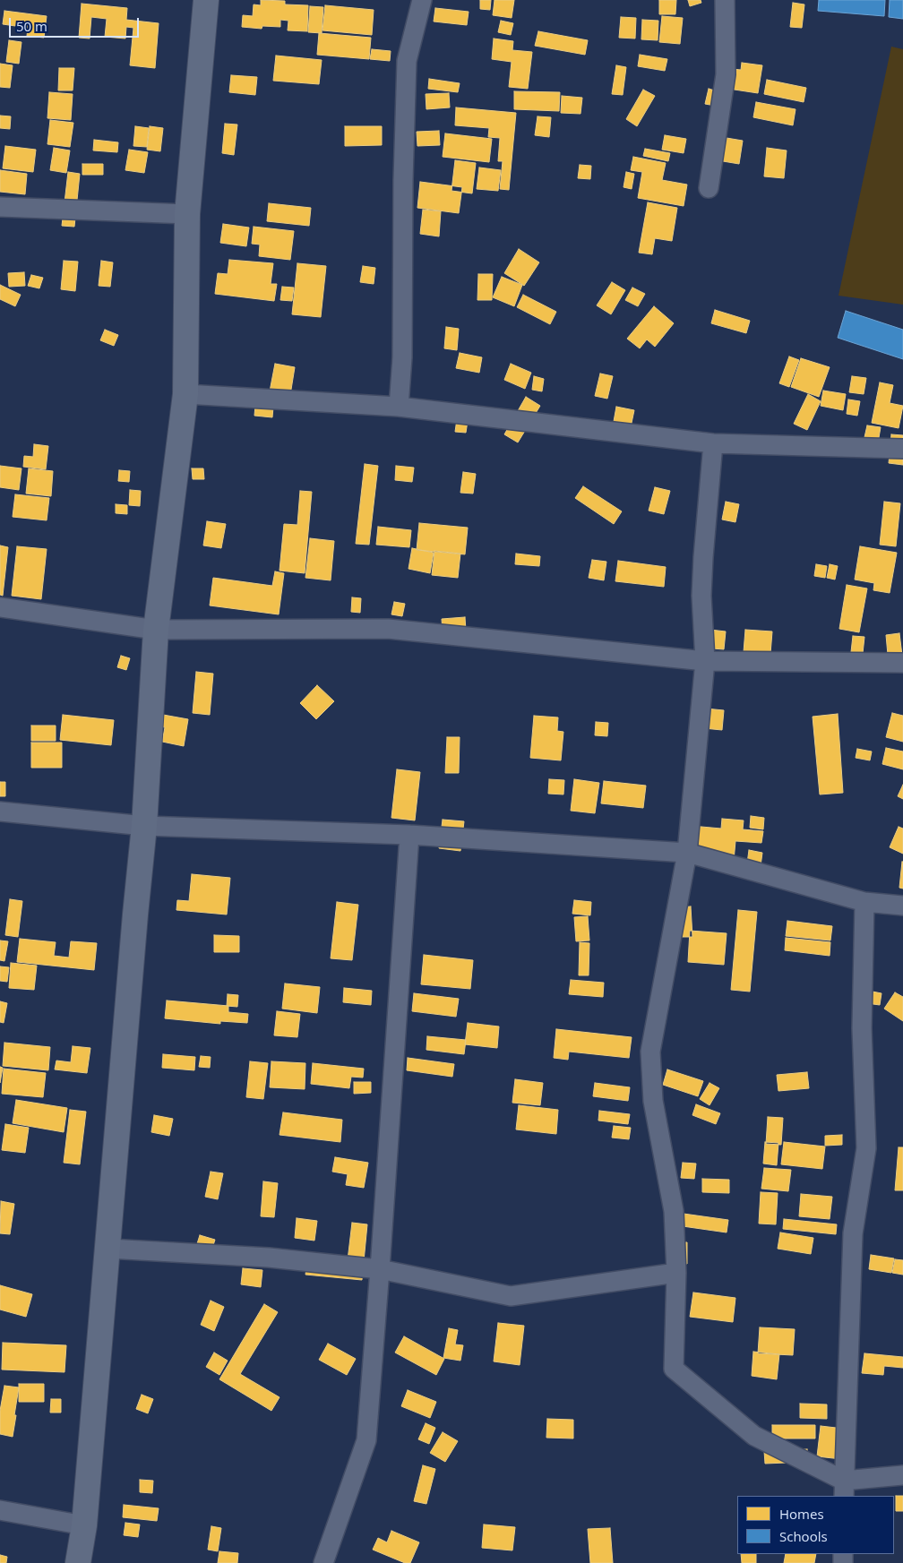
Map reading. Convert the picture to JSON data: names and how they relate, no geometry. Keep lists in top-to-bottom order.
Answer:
{
  "legend": ["Homes", "Schools"],
  "scale_bar": "50 m"
}
